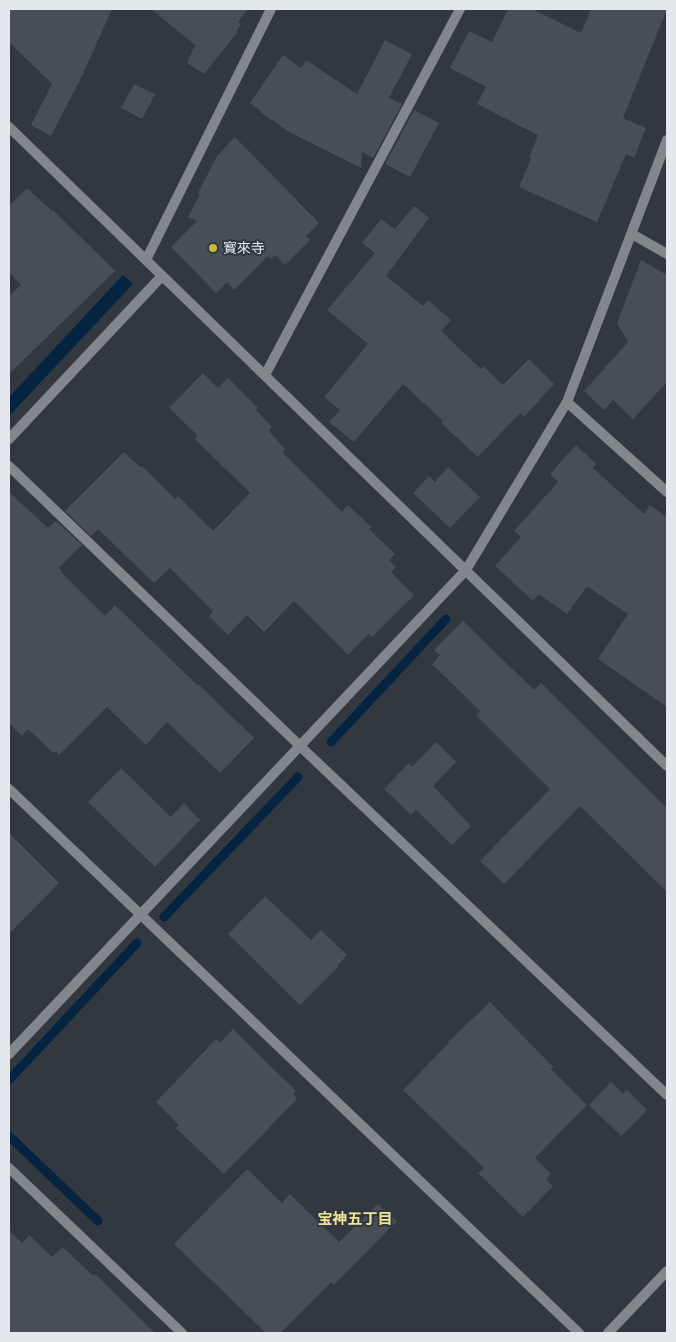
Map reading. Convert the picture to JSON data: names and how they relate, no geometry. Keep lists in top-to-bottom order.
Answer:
{
  "districts": ["宝神五丁目"],
  "places": ["寳來寺"]
}
